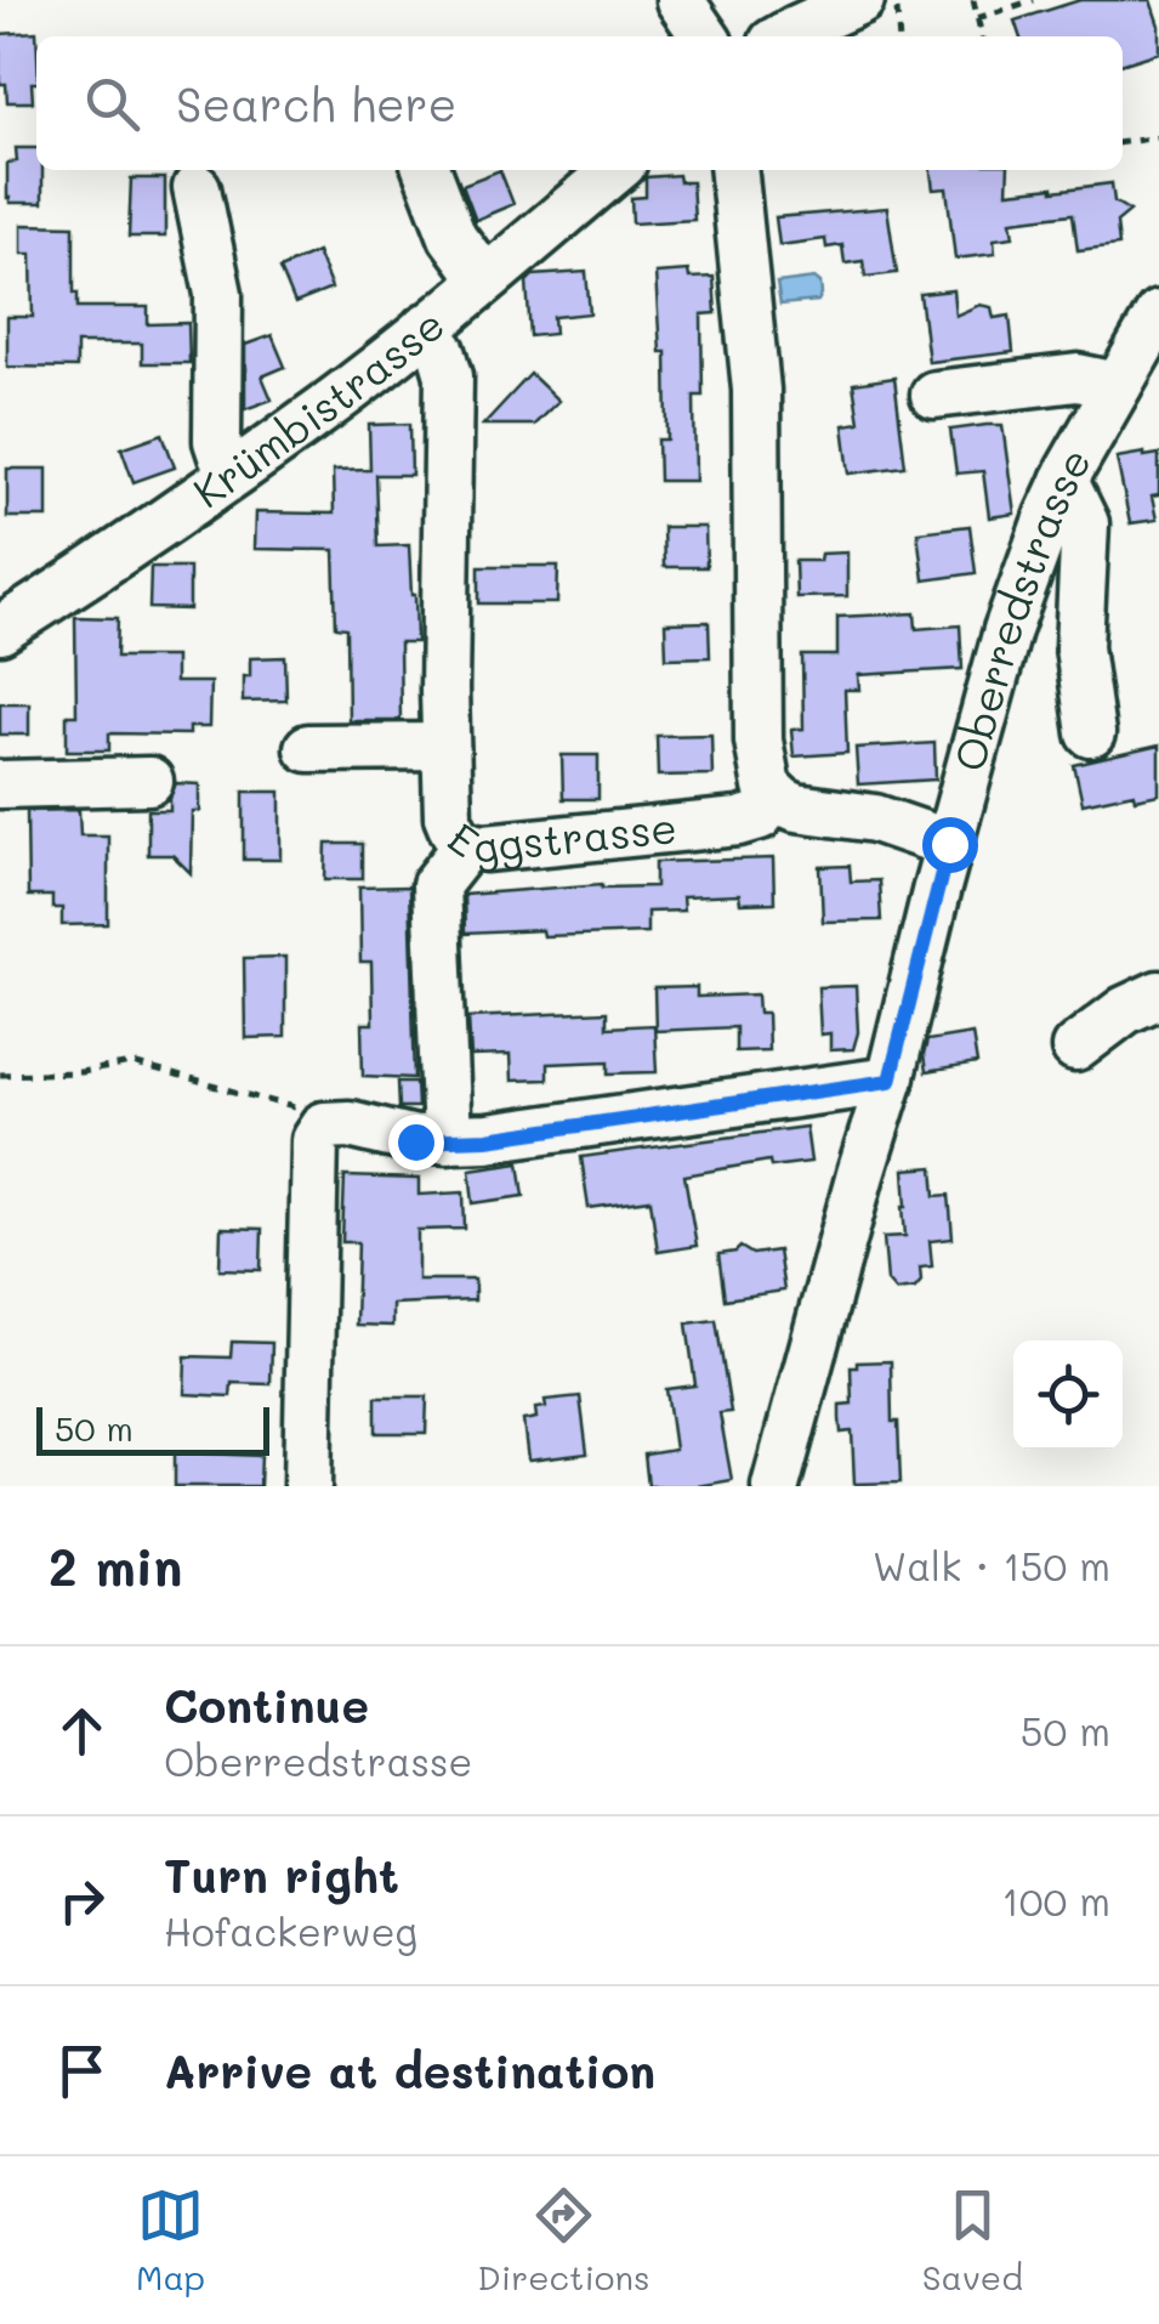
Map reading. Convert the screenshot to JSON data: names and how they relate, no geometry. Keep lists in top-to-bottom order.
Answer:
{
  "streets": {
    "street": ["Krümbistrasse", "Oberredstrasse", "Eggstrasse"]
  },
  "crossings": [
    ["Krümbistrasse", "Eggstrasse"]
  ],
  "scale_bar": "50 m",
  "page": {
    "search": "Search here",
    "scale": "50 m",
    "heading": ["2 min", "Walk · 150 m"],
    "list": [
      ["Continue", "Oberredstrasse", "50 m"],
      ["Turn right", "Hofackerweg", "100 m"],
      "Arrive at destination"
    ],
    "nav": ["Map", "Directions", "Saved"]
  }
}
